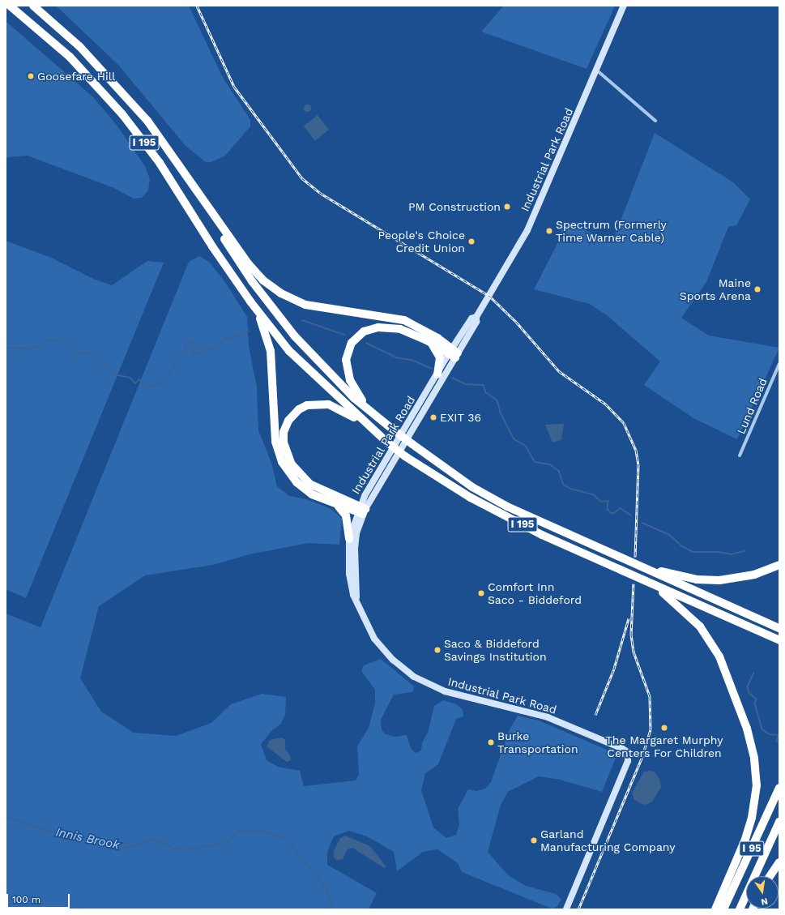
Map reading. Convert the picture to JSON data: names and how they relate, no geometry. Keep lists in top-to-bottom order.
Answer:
{
  "streets": {
    "highway": ["I 195", "I 95"],
    "main road": ["Industrial Park Road"],
    "street": ["Lund Road"]
  },
  "water": ["Innis Brook"],
  "places": [
    "Goosefare Hill",
    "PM Construction",
    "Spectrum (Formerly Time Warner Cable)",
    "People's Choice Credit Union",
    "Maine Sports Arena",
    "EXIT 36",
    "Comfort Inn Saco - Biddeford",
    "Saco & Biddeford Savings Institution",
    "The Margaret Murphy Centers For Children",
    "Burke Transportation",
    "Garland Manufacturing Company"
  ],
  "scale_bar": "100 m",
  "north": "bottom"
}
